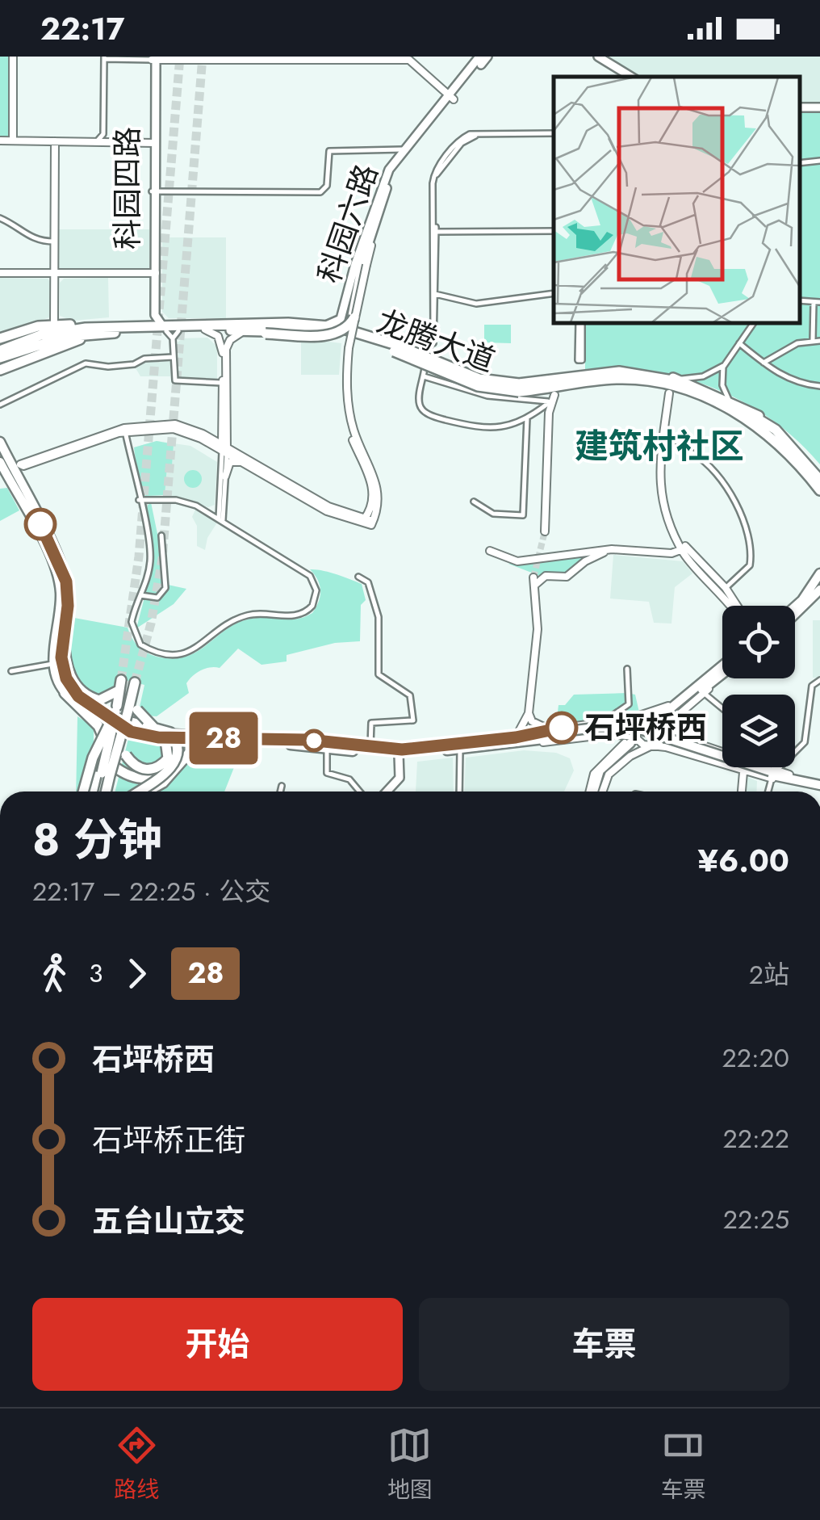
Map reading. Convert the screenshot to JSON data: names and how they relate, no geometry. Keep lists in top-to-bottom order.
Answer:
{
  "streets": {
    "highway": ["龙腾大道"],
    "main road": ["科园四路", "科园六路"]
  },
  "crossings": [
    ["科园四路", "龙腾大道"],
    ["科园六路", "龙腾大道"]
  ],
  "districts": ["建筑村社区"],
  "places": ["石坪桥西"],
  "lines": ["bus line 28"],
  "page": {
    "status": "22:17",
    "on_map": "28",
    "heading": ["8 分钟", "22:17 – 22:25 · 公交", "¥6.00"],
    "legs": ["3", "28", "2站"],
    "list": [
      {
        "name": "石坪桥西",
        "value": "22:20"
      },
      {
        "name": "石坪桥正街",
        "value": "22:22"
      },
      {
        "name": "五台山立交",
        "value": "22:25"
      }
    ],
    "buttons": ["开始", "车票"],
    "tabs": ["路线", "地图", "车票"]
  }
}
